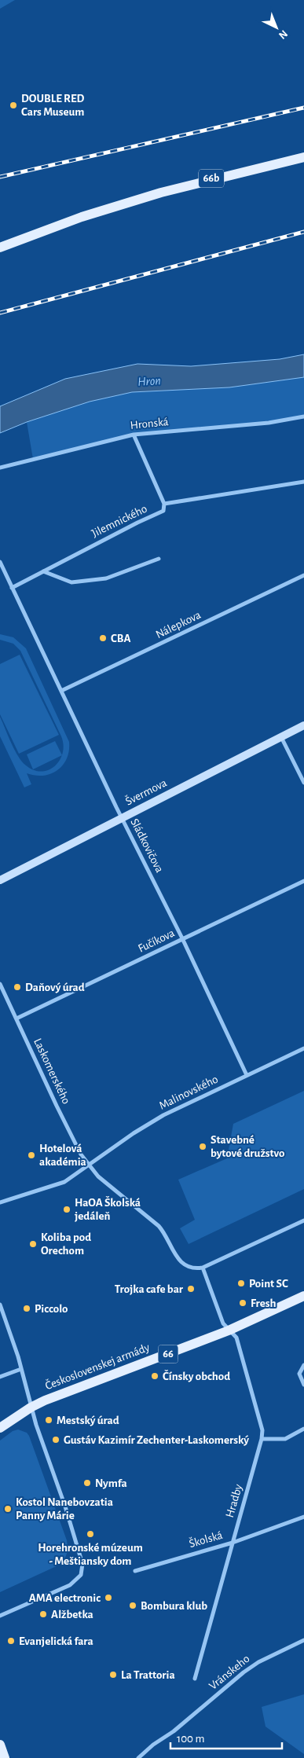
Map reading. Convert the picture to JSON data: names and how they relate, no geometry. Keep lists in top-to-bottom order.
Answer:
{
  "streets": {
    "main road": ["66b", "66", "Československej armády"],
    "street": [
      "Hronská",
      "Jilemnického",
      "Nálepkova",
      "Švermova",
      "Sládkovičova",
      "Fučíkova",
      "Laskomerského",
      "Malinovského",
      "Hradby",
      "Školská",
      "Vránskeho"
    ]
  },
  "crossings": [
    ["Hronská", "Jilemnického"],
    ["Jilemnického", "Sládkovičova"],
    ["Nálepkova", "Sládkovičova"],
    ["Švermova", "Sládkovičova"],
    ["Sládkovičova", "Fučíkova"],
    ["Sládkovičova", "Malinovského"],
    ["Fučíkova", "Laskomerského"],
    ["Laskomerského", "Malinovského"],
    ["66", "Československej armády"],
    ["Československej armády", "Hradby"],
    ["Hradby", "Školská"]
  ],
  "water": ["Hron"],
  "places": [
    "DOUBLE RED Cars Museum",
    "CBA",
    "Daňový úrad",
    "Stavebné bytové družstvo",
    "Hotelová akadémia",
    "HaOA Školská jedáleň",
    "Koliba pod Orechom",
    "Point SC",
    "Trojka cafe bar",
    "Fresh",
    "Piccolo",
    "Čínsky obchod",
    "Mestský úrad",
    "Gustáv Kazimír Zechenter-Laskomerský",
    "Nymfa",
    "Kostol Nanebovzatia Panny Márie",
    "Horehronské múzeum - Meštiansky dom",
    "AMA electronic",
    "Bombura klub",
    "Alžbetka",
    "Evanjelická fara",
    "La Trattoria"
  ],
  "scale_bar": "100 m",
  "north": "bottom right"
}
